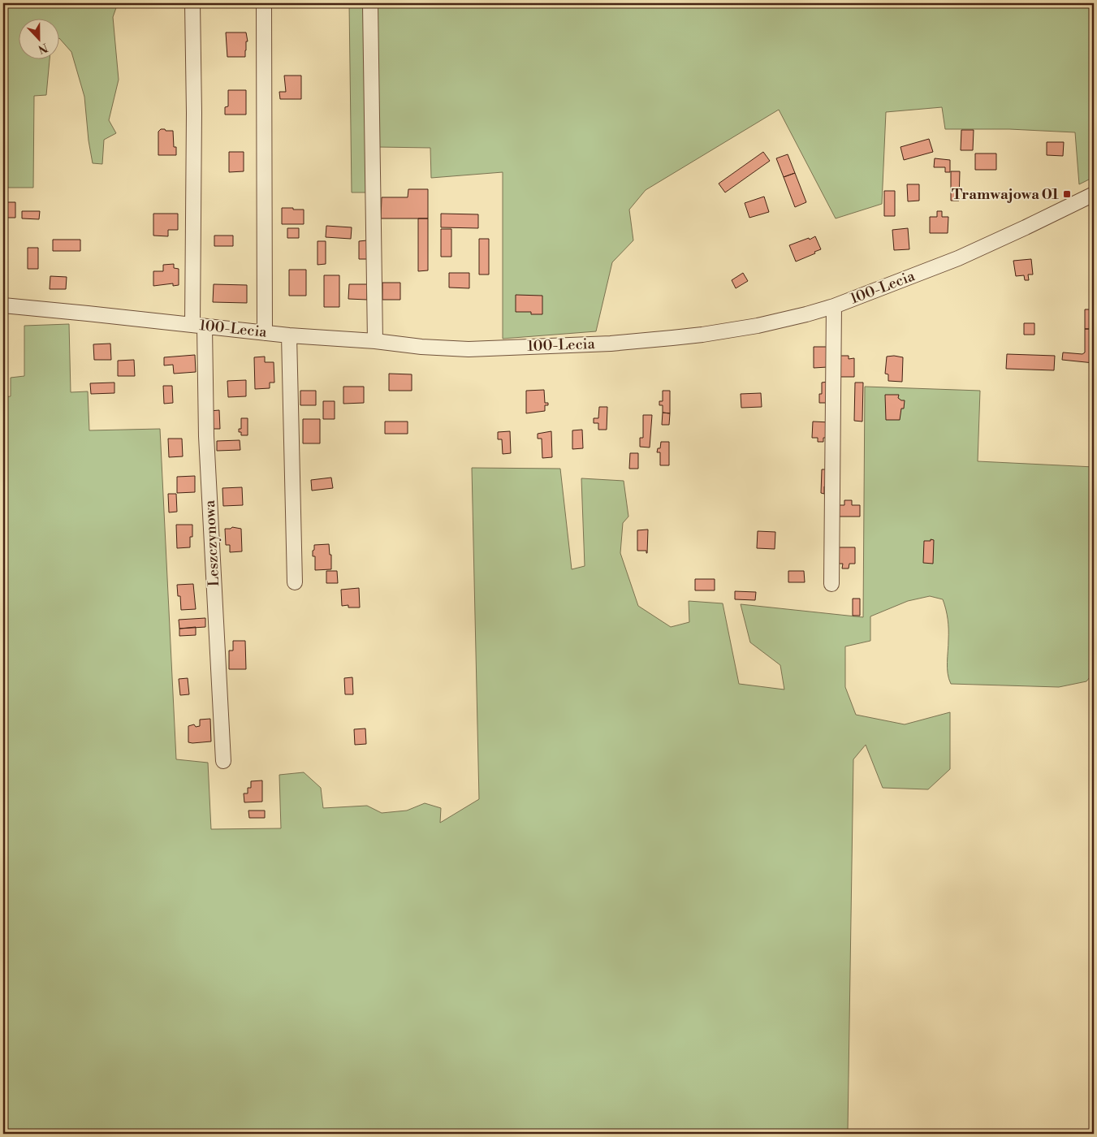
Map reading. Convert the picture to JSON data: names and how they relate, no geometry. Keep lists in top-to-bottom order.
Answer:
{
  "streets": {
    "street": ["100-Lecia", "Leszczynowa"]
  },
  "crossings": [
    ["100-Lecia", "Leszczynowa"]
  ],
  "places": {
    "transit": ["Tramwajowa 01"]
  },
  "north": "bottom"
}
